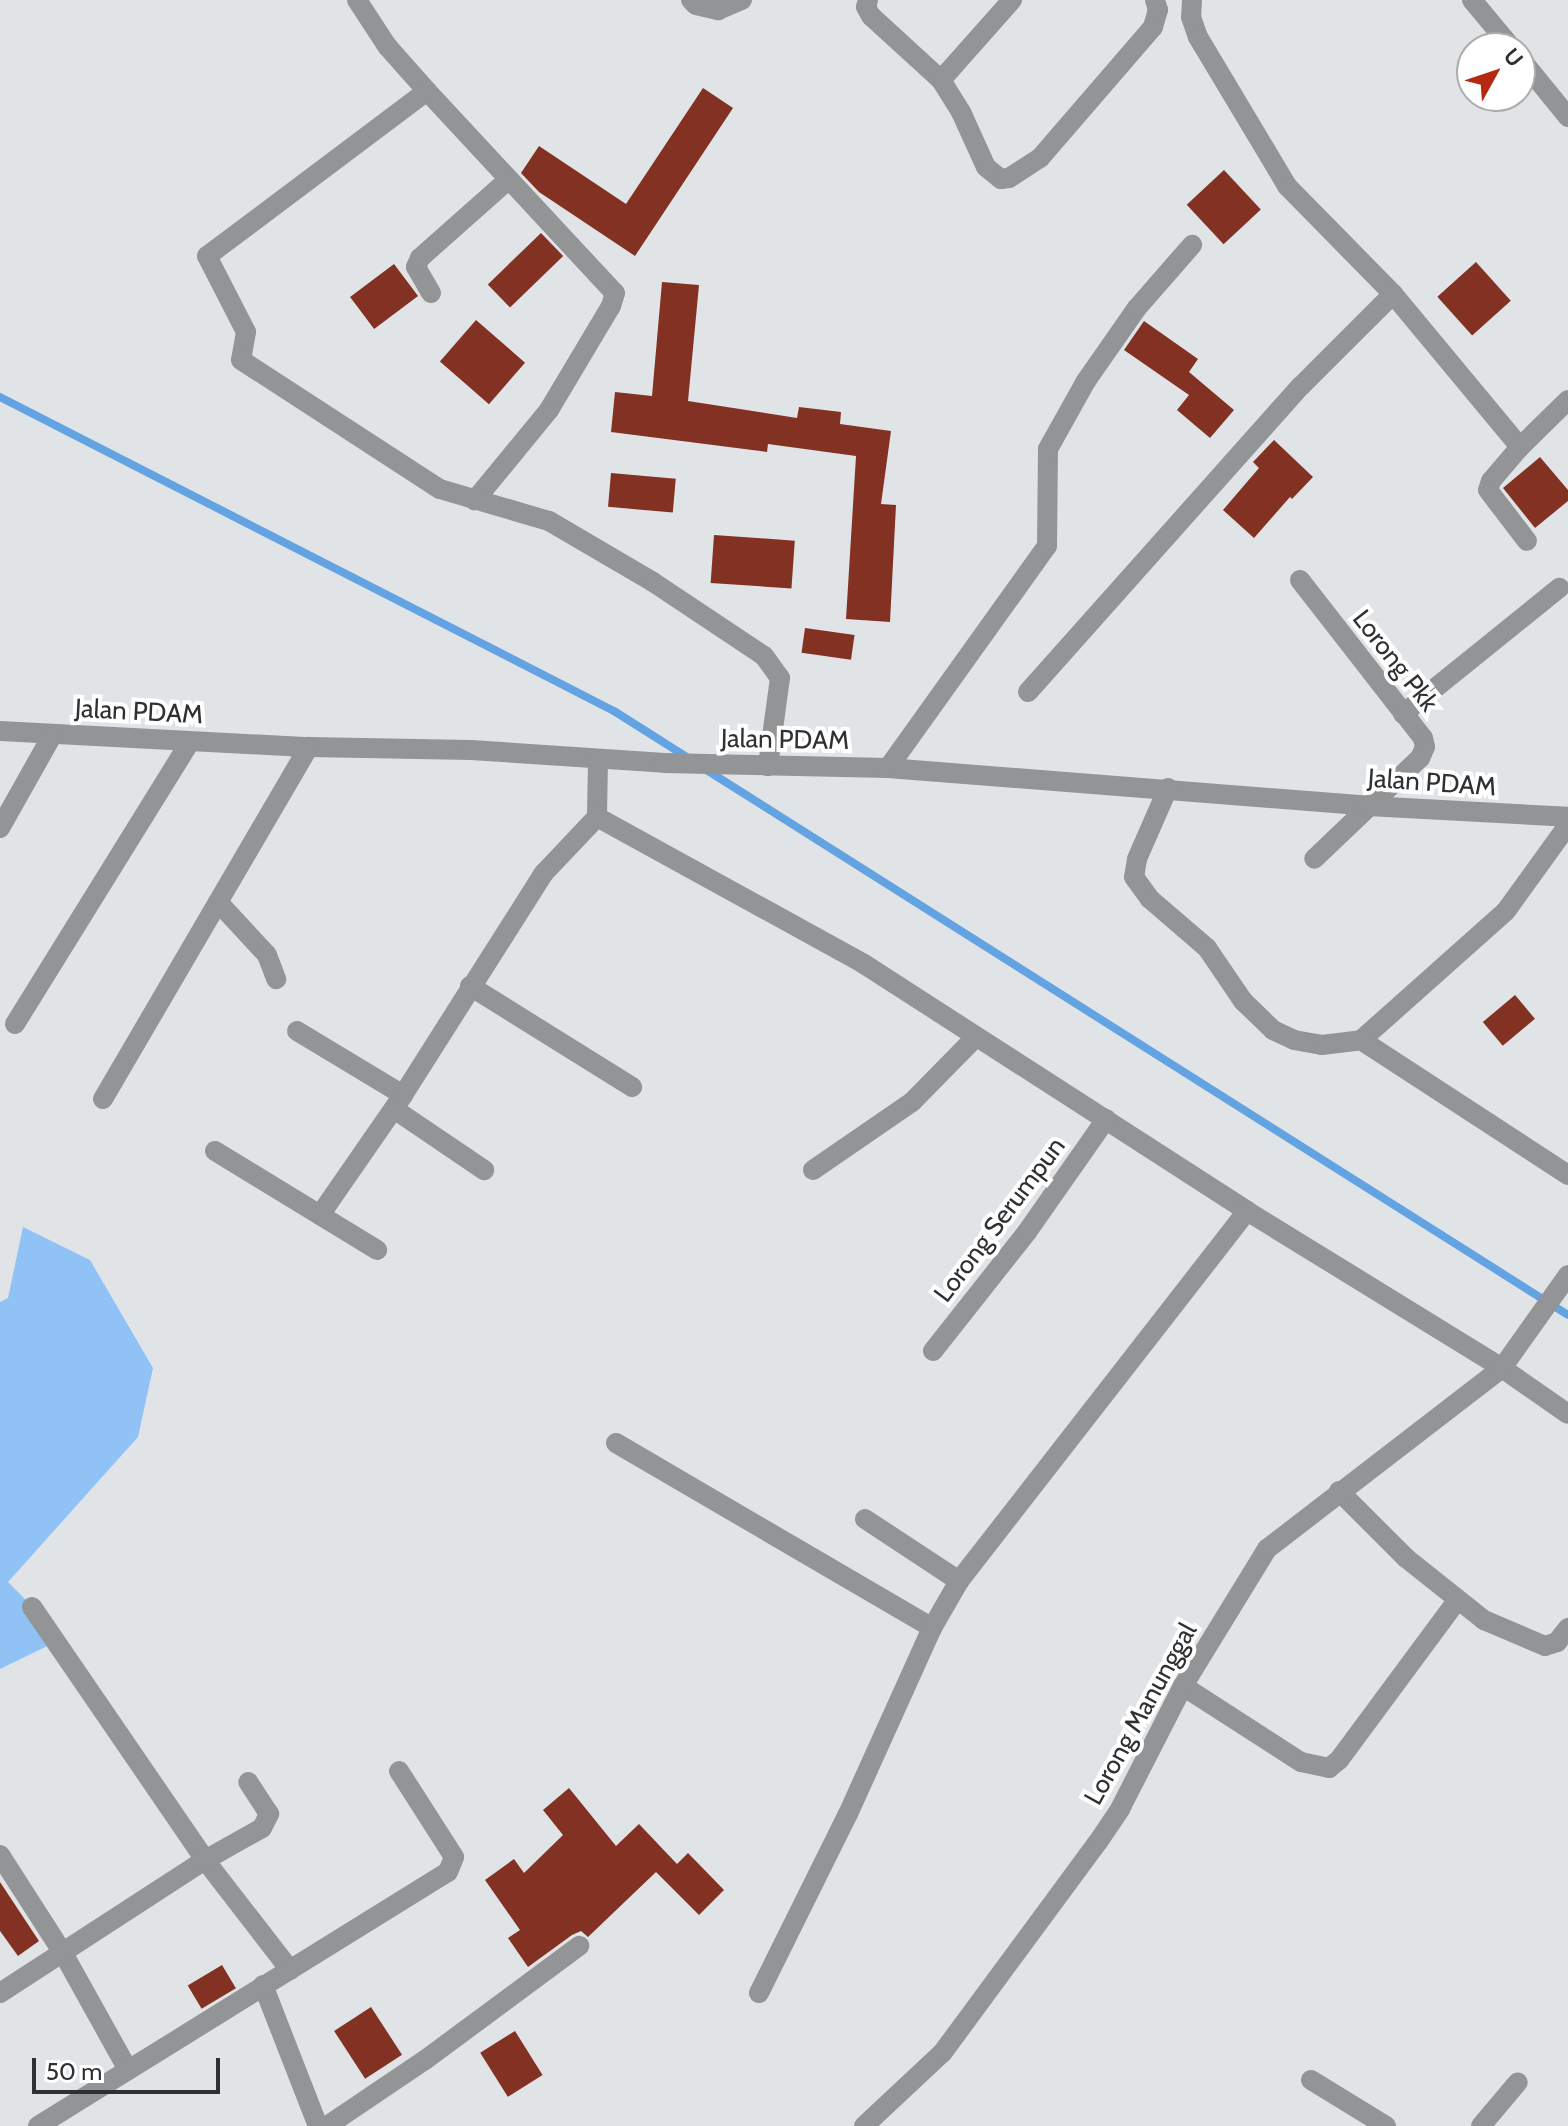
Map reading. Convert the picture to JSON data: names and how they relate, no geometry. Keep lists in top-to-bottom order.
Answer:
{
  "streets": {
    "street": [
      "Lorong Pkk",
      "Jalan PDAM",
      "Lorong Serumpun",
      "Lorong Manunggal"
    ]
  },
  "crossings": [
    ["Lorong Pkk", "Jalan PDAM"]
  ],
  "scale_bar": "50 m",
  "north": "top right"
}
